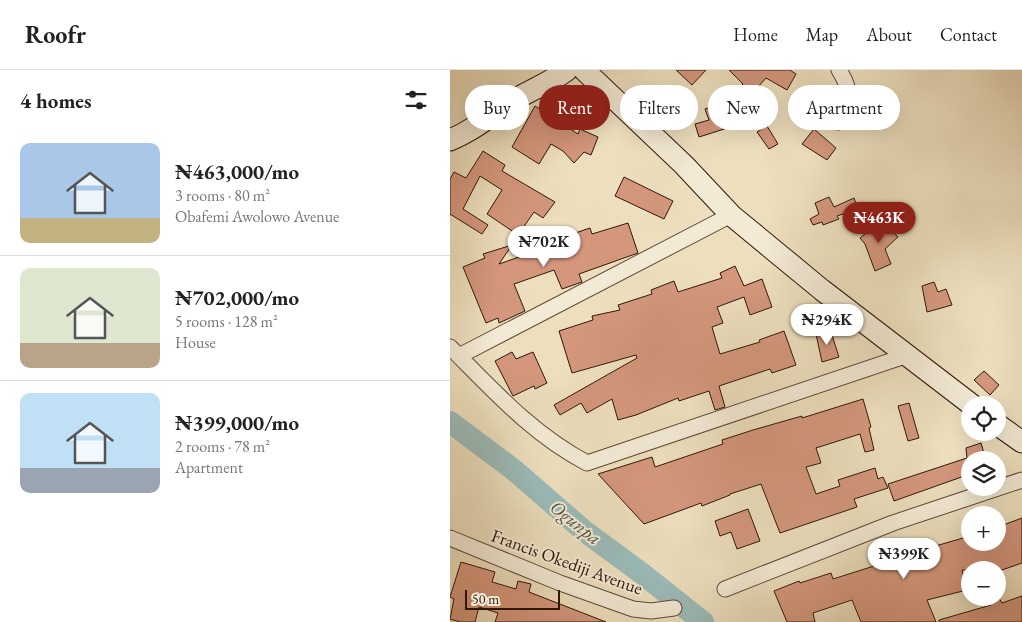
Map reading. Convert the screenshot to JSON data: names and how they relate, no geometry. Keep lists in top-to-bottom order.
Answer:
{
  "streets": {
    "street": ["Francis Okediji Avenue"]
  },
  "water": ["Ogunpa"],
  "scale_bar": "50 m",
  "page": {
    "header": "Roofr",
    "nav": [
      "Home",
      "Map",
      "About",
      "Contact"
    ],
    "heading": "4 homes",
    "chip": [
      "Buy",
      "Rent",
      "Filters",
      "New",
      "Apartment"
    ],
    "list": [
      {
        "name": "₦463,000/mo",
        "note": "3 rooms · 80 m² · Obafemi Awolowo Avenue"
      },
      {
        "name": "₦702,000/mo",
        "note": "5 rooms · 128 m² · House"
      },
      {
        "name": "₦399,000/mo",
        "note": "2 rooms · 78 m² · Apartment"
      }
    ],
    "price": [
      "₦463K",
      "₦702K",
      "₦294K",
      "₦399K"
    ],
    "map_buttons": ["+", "−"],
    "scale": "50 m"
  }
}
